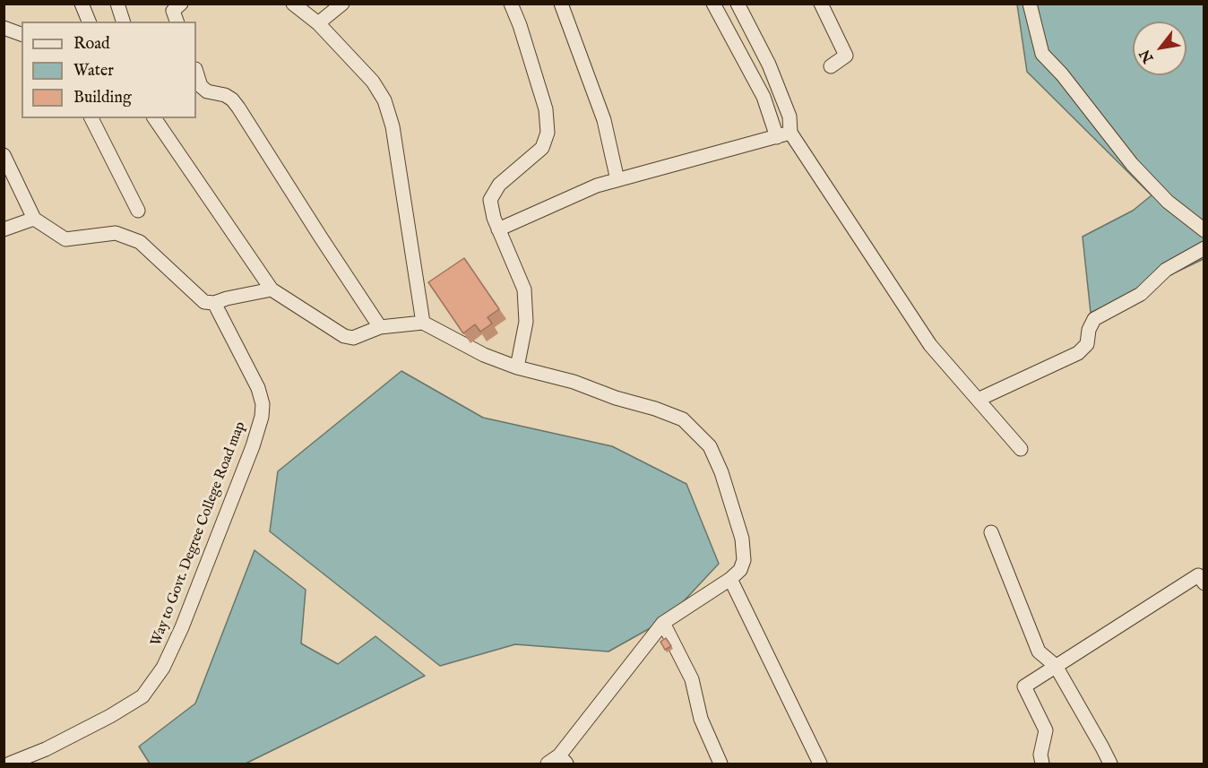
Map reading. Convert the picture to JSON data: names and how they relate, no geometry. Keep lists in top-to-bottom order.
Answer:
{
  "streets": {
    "street": ["Way to Govt. Degree College Road map"]
  },
  "legend": ["Road", "Water", "Building"],
  "north": "bottom left"
}
